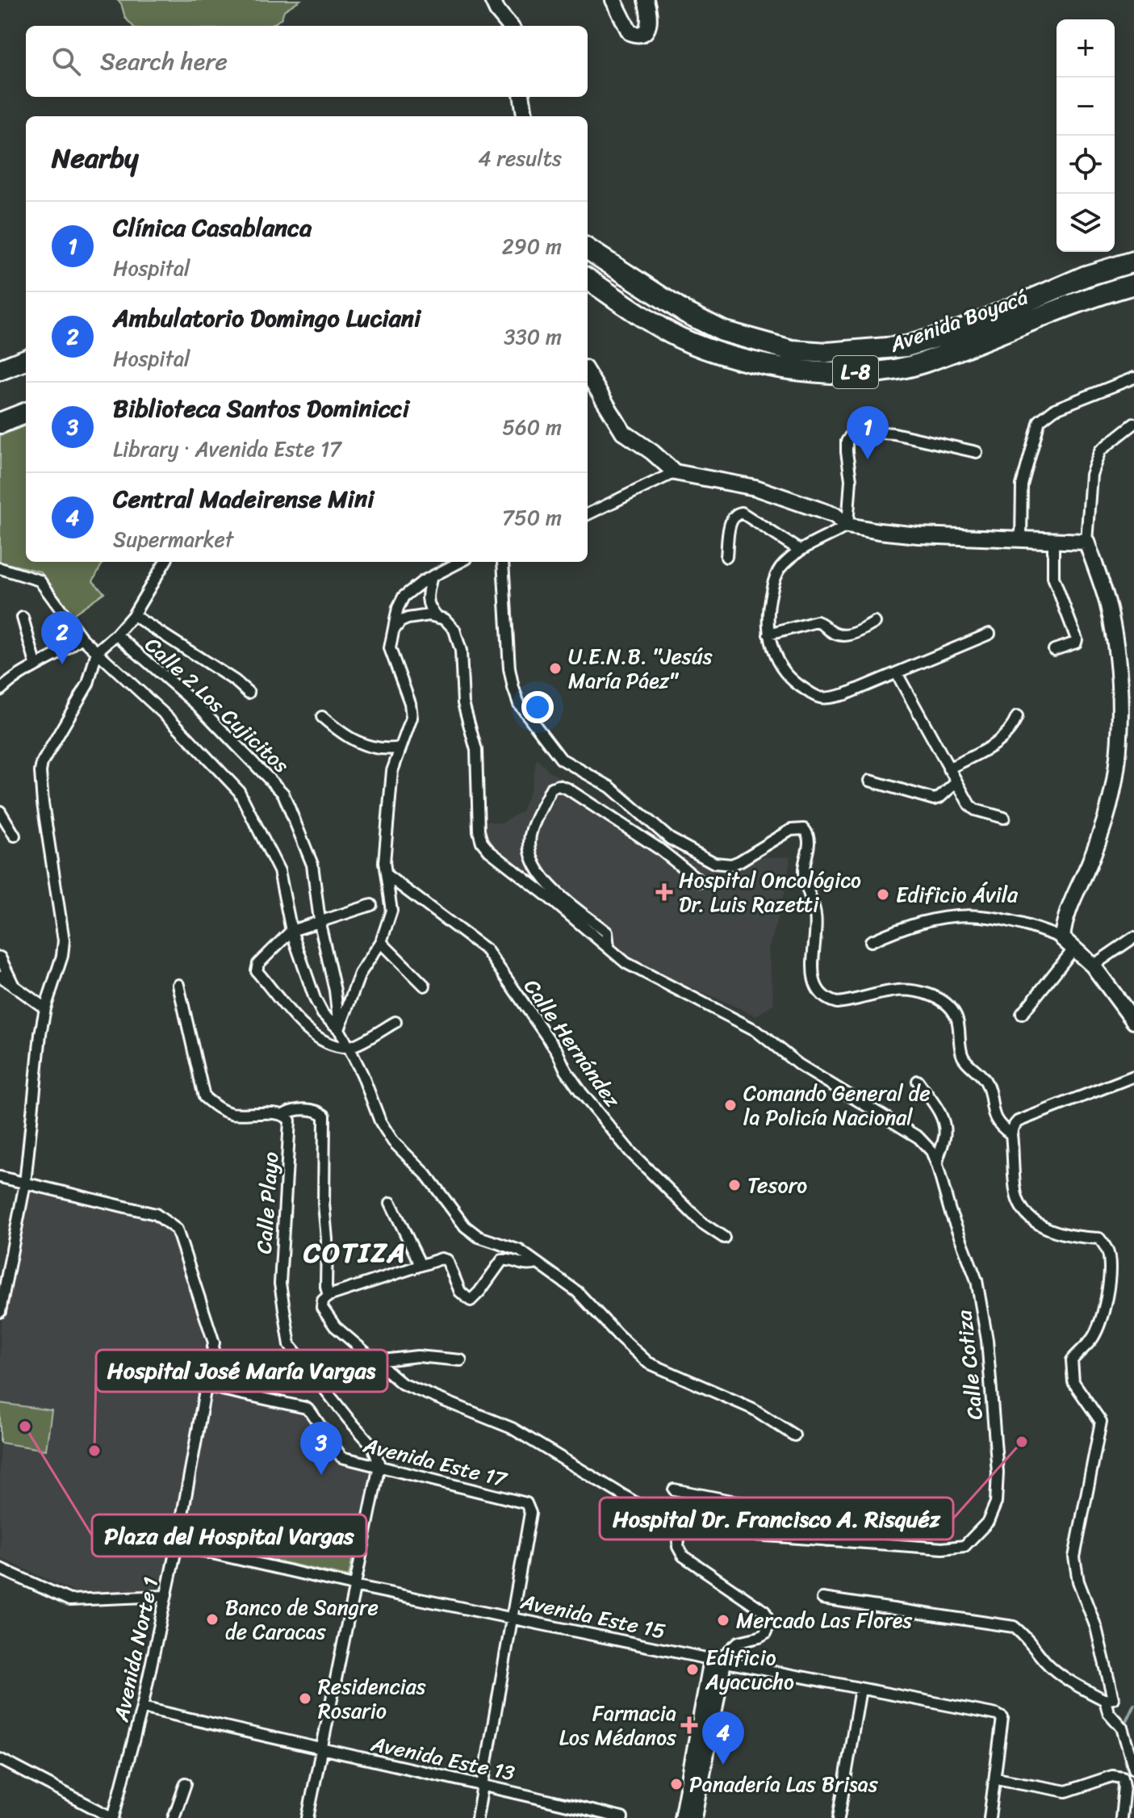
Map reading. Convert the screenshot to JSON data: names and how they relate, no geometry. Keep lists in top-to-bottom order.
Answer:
{
  "streets": {
    "highway": ["Avenida Boyacá", "L-8"],
    "street": [
      "Calle 2 Los Cujicitos",
      "Calle Hernández",
      "Calle Playo",
      "Calle Cotiza",
      "Avenida Este 17",
      "Avenida Este 15",
      "Avenida Norte 1",
      "Avenida Este 13"
    ]
  },
  "crossings": [
    ["Calle Playo", "Avenida Este 17"],
    ["Avenida Este 17", "Avenida Este 15"],
    ["Avenida Este 17", "Avenida Norte 1"],
    ["Avenida Este 15", "Avenida Norte 1"],
    ["Avenida Norte 1", "Avenida Este 13"]
  ],
  "districts": ["COTIZA"],
  "places": {
    "other": [
      "U.E.N.B. \"Jesús María Páez\"",
      "Edificio Ávila",
      "Comando General de la Policía Nacional",
      "Tesoro",
      "Plaza del Hospital Vargas",
      "Hospital Dr. Francisco A. Risquéz",
      "Hospital José María Vargas",
      "Banco de Sangre de Caracas",
      "Mercado Las Flores",
      "Edificio Ayacucho",
      "Residencias Rosario",
      "Panadería Las Brisas"
    ],
    "health": ["Hospital Oncológico Dr. Luis Razetti", "Farmacia Los Médanos"]
  },
  "page": {
    "map_buttons": ["+", "−"],
    "search": "Search here",
    "heading": ["Nearby", "4 results"],
    "list": [
      {
        "mark": "1",
        "name": "Clínica Casablanca",
        "note": "Hospital",
        "value": "290 m"
      },
      {
        "mark": "2",
        "name": "Ambulatorio Domingo Luciani",
        "note": "Hospital",
        "value": "330 m"
      },
      {
        "mark": "3",
        "name": "Biblioteca Santos Dominicci",
        "note": "Library · Avenida Este 17",
        "value": "560 m"
      },
      {
        "mark": "4",
        "name": "Central Madeirense Mini",
        "note": "Supermarket",
        "value": "750 m"
      }
    ],
    "pins": [
      "1",
      "2",
      "3",
      "4"
    ]
  }
}
